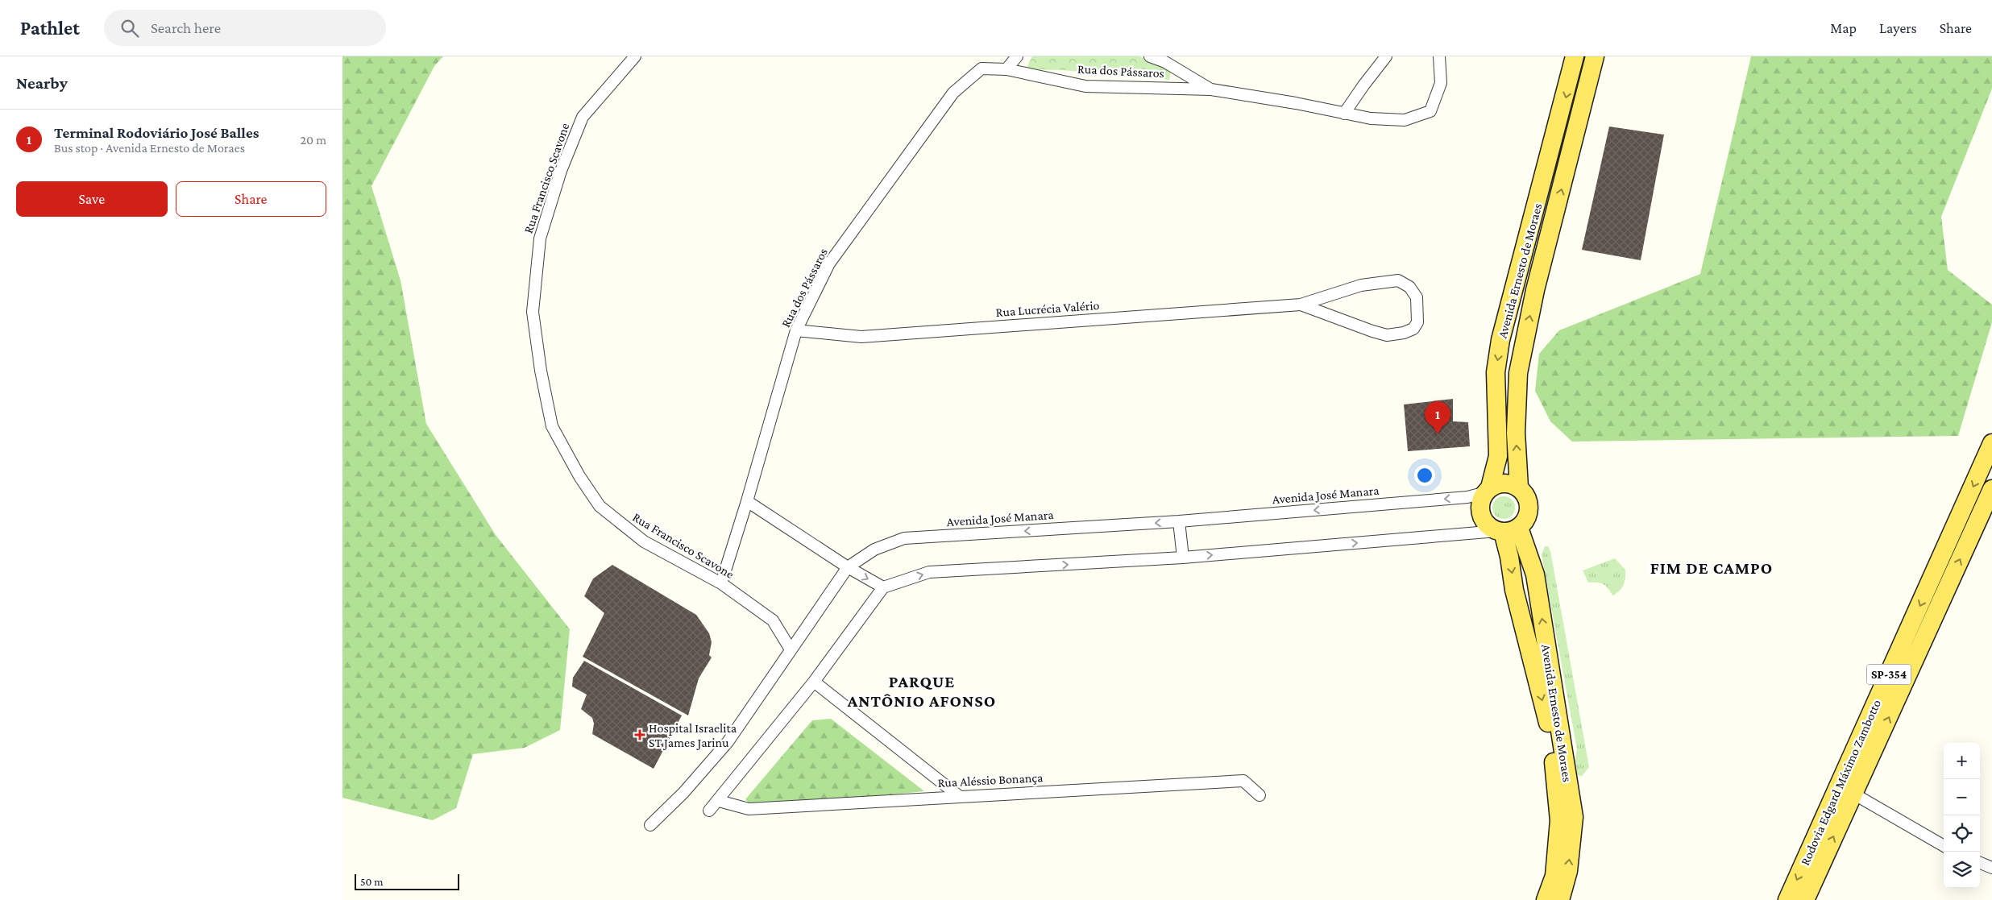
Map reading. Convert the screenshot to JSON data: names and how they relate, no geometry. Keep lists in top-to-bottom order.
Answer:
{
  "streets": {
    "main road": ["Avenida Ernesto de Moraes", "SP-354", "Rodovia Edgard Máximo Zambotto"],
    "street": [
      "Rua dos Pássaros",
      "Rua Francisco Scavone",
      "Rua Lucrécia Valério",
      "Avenida José Manara",
      "Rua Aléssio Bonança"
    ]
  },
  "crossings": [
    ["Rua dos Pássaros", "Rua Francisco Scavone"],
    ["Rua dos Pássaros", "Rua Lucrécia Valério"],
    ["Rua Francisco Scavone", "Avenida José Manara"],
    ["Avenida Ernesto de Moraes", "Avenida José Manara"]
  ],
  "districts": ["FIM DE CAMPO", "PARQUE ANTÔNIO AFONSO"],
  "places": {
    "health": ["Hospital Israelita ST James Jarinu"]
  },
  "scale_bar": "50 m",
  "page": {
    "header": "Pathlet",
    "search": "Search here",
    "nav": ["Map", "Layers", "Share"],
    "heading": "Nearby",
    "list": [
      {
        "mark": "1",
        "name": "Terminal Rodoviário José Balles",
        "note": "Bus stop · Avenida Ernesto de Moraes",
        "value": "20 m"
      }
    ],
    "buttons": ["Save", "Share"],
    "pins": "1",
    "map_buttons": ["+", "−"],
    "scale": "50 m"
  }
}
